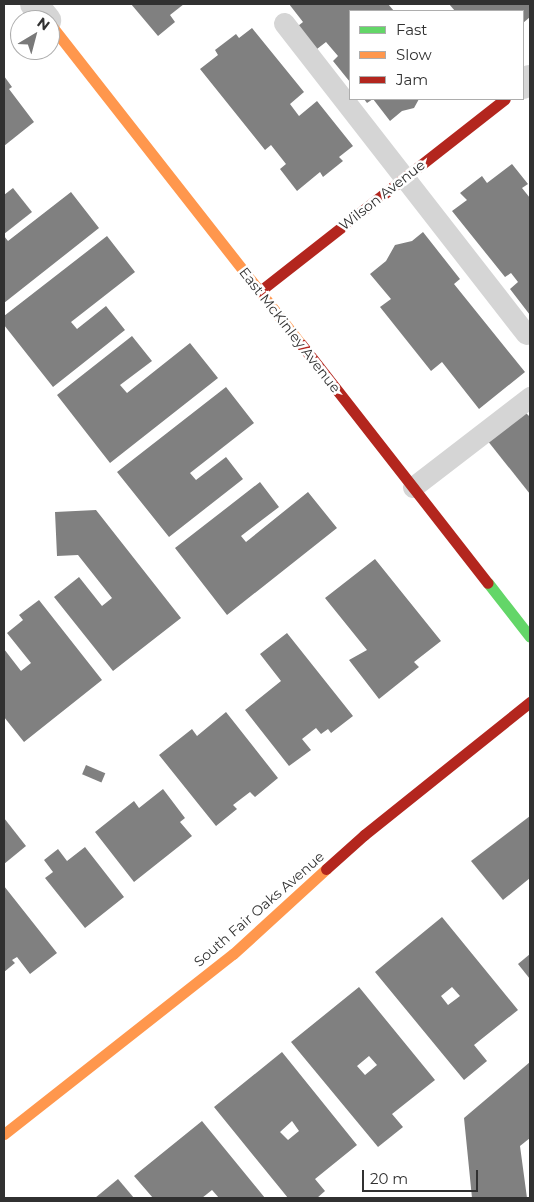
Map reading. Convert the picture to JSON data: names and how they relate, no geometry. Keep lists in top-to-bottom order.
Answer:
{
  "streets": {
    "street": ["Wilson Avenue", "East McKinley Avenue", "South Fair Oaks Avenue"]
  },
  "crossings": [
    ["Wilson Avenue", "East McKinley Avenue"]
  ],
  "legend": ["Fast", "Slow", "Jam"],
  "scale_bar": "20 m",
  "north": "top right"
}
